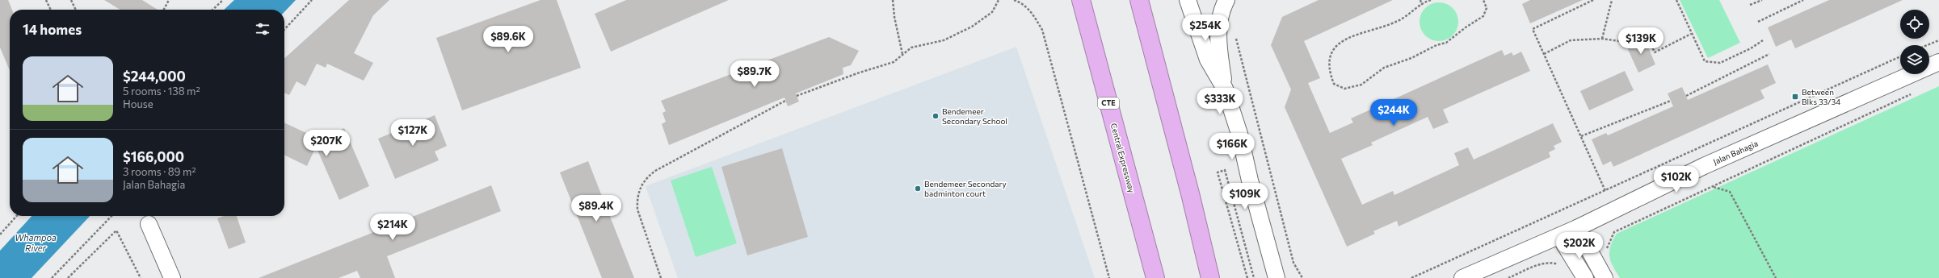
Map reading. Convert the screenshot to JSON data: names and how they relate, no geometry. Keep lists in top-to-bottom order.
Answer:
{
  "streets": {
    "highway": ["CTE", "Central Expressway"],
    "street": ["Jalan Bahagia"]
  },
  "water": ["Whampoa River"],
  "places": {
    "transit": ["Between Blks 33/34"],
    "other": ["Bendemeer Secondary School", "Bendemeer Secondary badminton court"]
  },
  "page": {
    "heading": "14 homes",
    "price": [
      "$254K",
      "$89.6K",
      "$139K",
      "$89.7K",
      "$333K",
      "$244K",
      "$127K",
      "$207K",
      "$166K",
      "$102K",
      "$109K",
      "$89.4K",
      "$214K",
      "$202K"
    ],
    "list": [
      {
        "name": "$244,000",
        "note": "5 rooms · 138 m² · House"
      },
      {
        "name": "$166,000",
        "note": "3 rooms · 89 m² · Jalan Bahagia"
      }
    ]
  }
}
